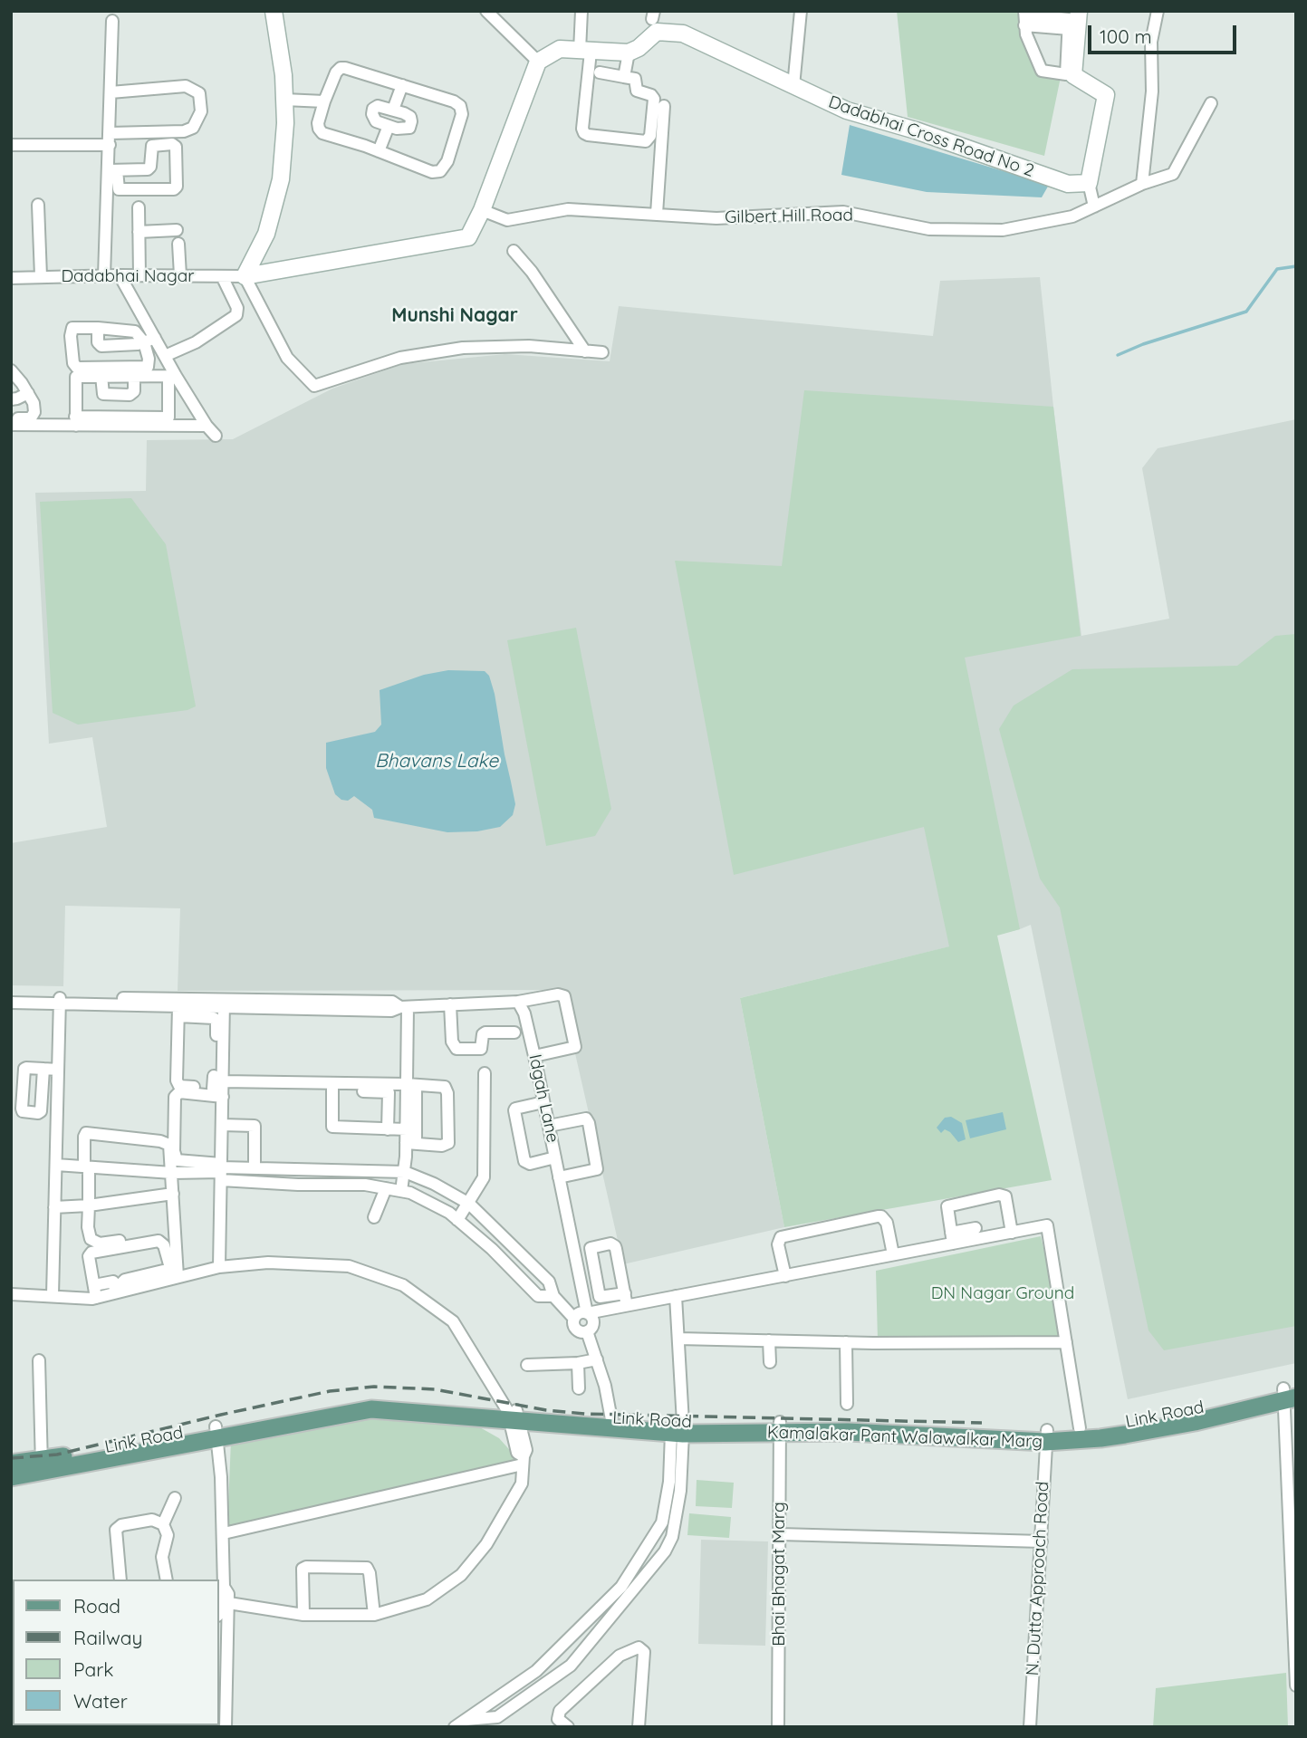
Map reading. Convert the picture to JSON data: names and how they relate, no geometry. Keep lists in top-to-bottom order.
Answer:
{
  "streets": {
    "main road": ["Link Road", "Kamalakar Pant Walawalkar Marg"],
    "street": [
      "Dadabhai Cross Road No 2",
      "Gilbert Hill Road",
      "Dadabhai Nagar",
      "Idgah Lane",
      "Bhai Bhagat Marg",
      "N. Dutta Approach Road"
    ]
  },
  "crossings": [
    ["Link Road", "Kamalakar Pant Walawalkar Marg"],
    ["Link Road", "N. Dutta Approach Road"],
    ["Kamalakar Pant Walawalkar Marg", "Bhai Bhagat Marg"],
    ["Kamalakar Pant Walawalkar Marg", "N. Dutta Approach Road"]
  ],
  "districts": ["Munshi Nagar"],
  "water": ["Bhavans Lake"],
  "parks": ["DN Nagar Ground"],
  "legend": [
    "Road",
    "Railway",
    "Park",
    "Water"
  ],
  "scale_bar": "100 m"
}
